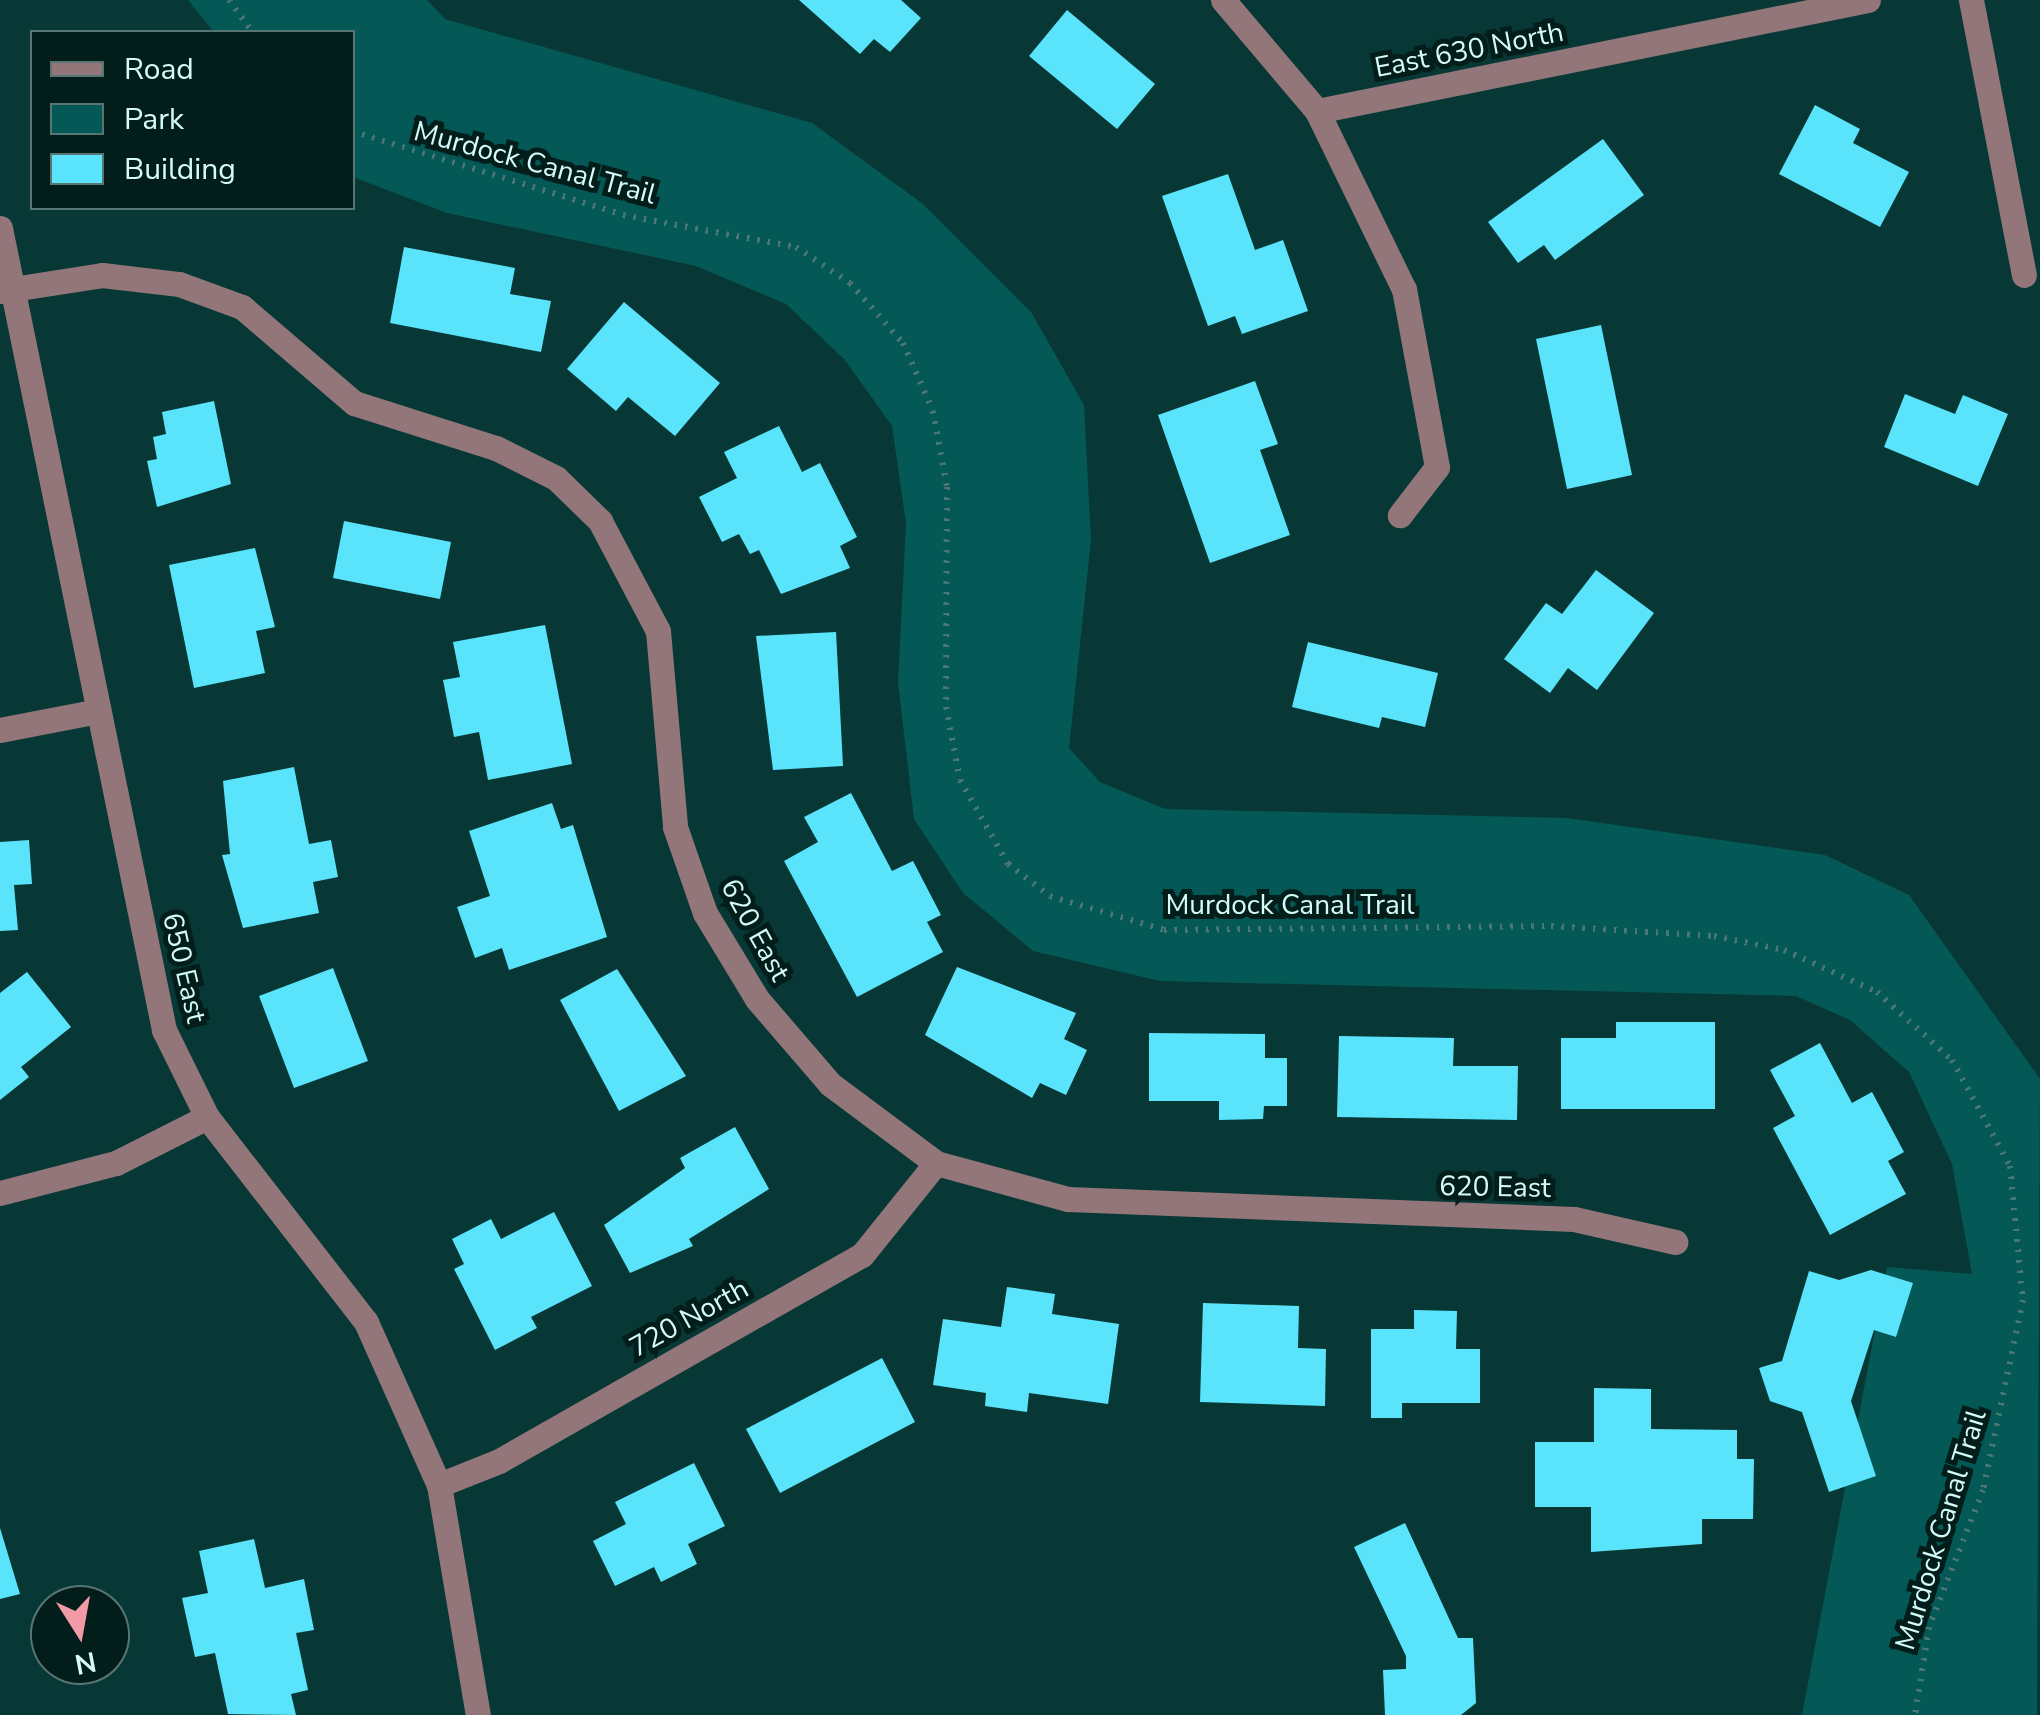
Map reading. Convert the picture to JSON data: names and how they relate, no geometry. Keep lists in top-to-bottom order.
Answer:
{
  "streets": {
    "street": [
      "East 630 North",
      "620 East",
      "650 East",
      "720 North"
    ],
    "path": ["Murdock Canal Trail"]
  },
  "crossings": [
    ["620 East", "650 East"],
    ["620 East", "720 North"],
    ["650 East", "720 North"]
  ],
  "legend": ["Road", "Park", "Building"],
  "north": "bottom"
}
